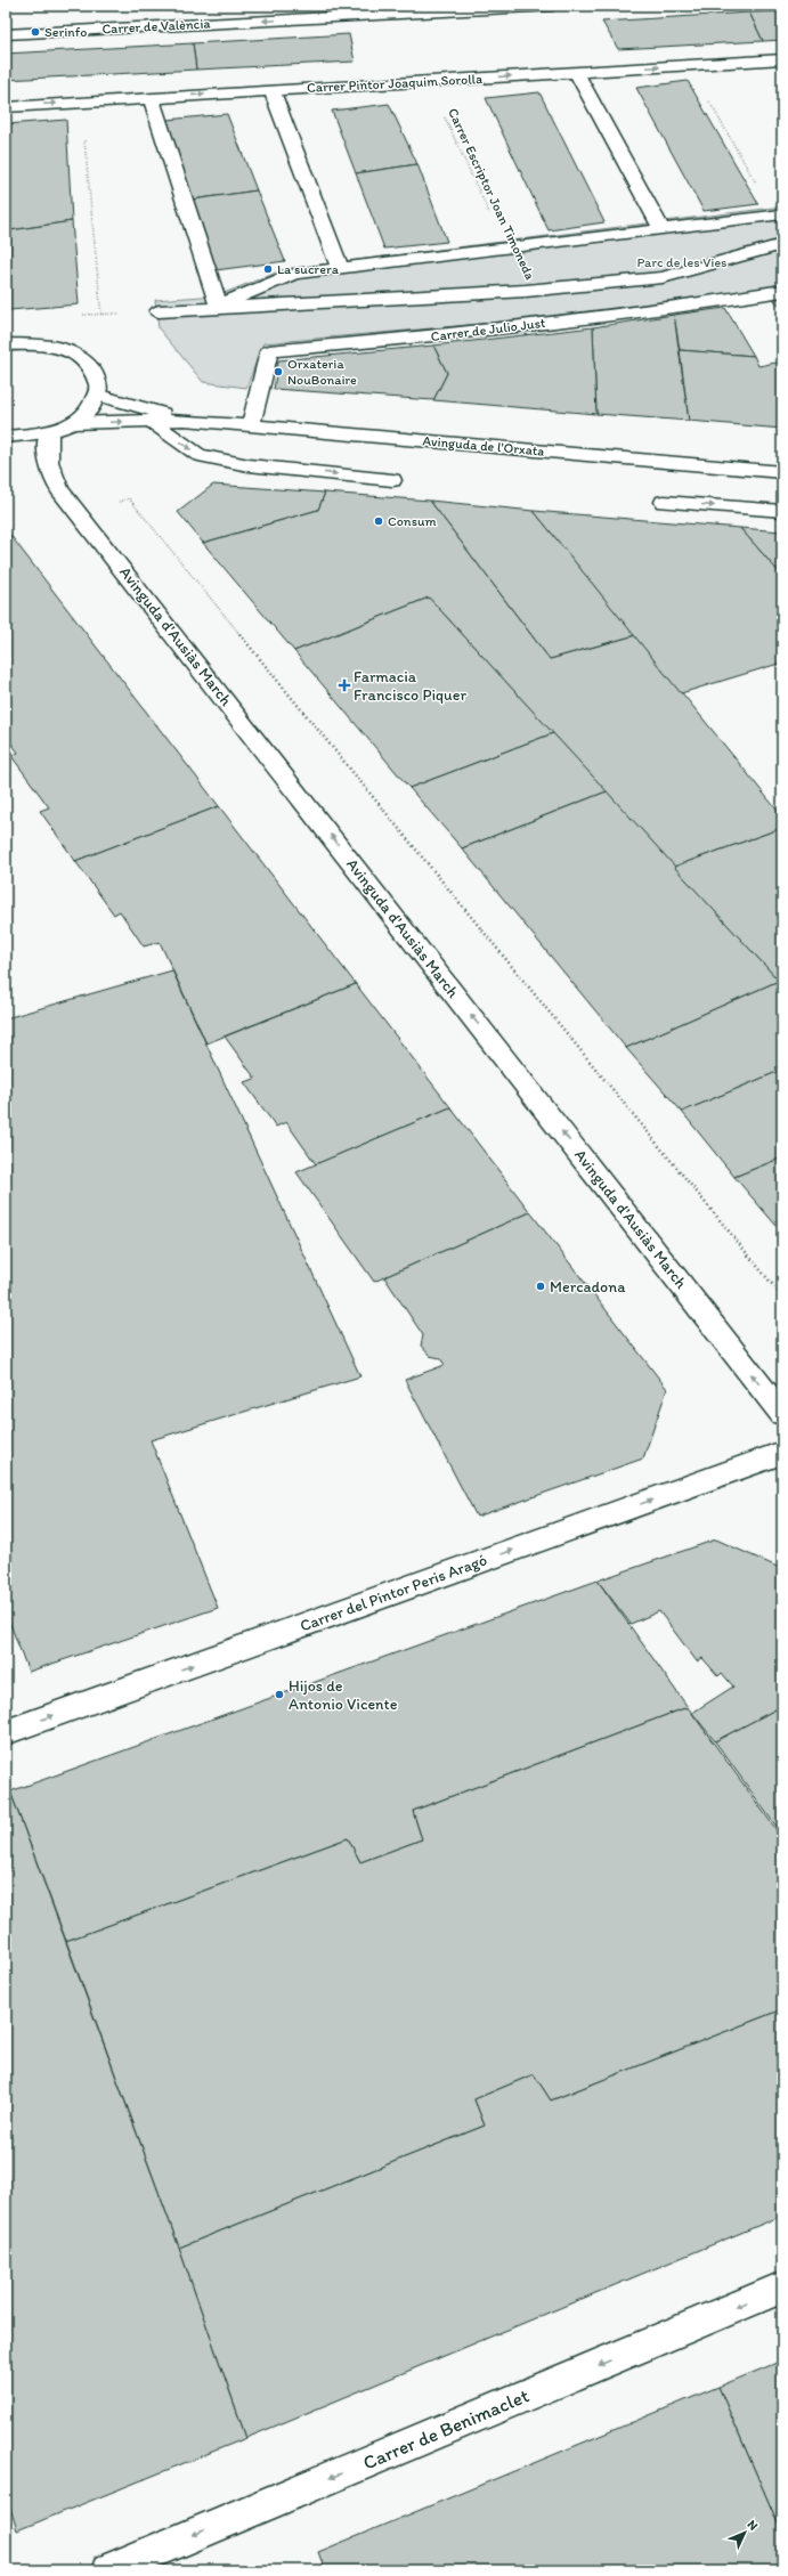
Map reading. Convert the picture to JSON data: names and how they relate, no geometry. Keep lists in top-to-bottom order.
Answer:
{
  "streets": {
    "street": [
      "Carrer de València",
      "Carrer Pintor Joaquim Sorolla",
      "Carrer de Julio Just",
      "Avinguda de l'Orxata",
      "Avinguda d'Ausiàs March",
      "Carrer del Pintor Peris Aragó",
      "Carrer de Benimaclet"
    ],
    "path": ["Carrer Escriptor Joan Timoneda"]
  },
  "crossings": [
    ["Carrer Pintor Joaquim Sorolla", "Carrer Escriptor Joan Timoneda"],
    ["Carrer de Julio Just", "Avinguda de l'Orxata"]
  ],
  "one_way": [
    "Carrer de València",
    "Avinguda d'Ausiàs March",
    "Carrer del Pintor Peris Aragó",
    "Carrer de Benimaclet"
  ],
  "parks": ["Parc de les Vies"],
  "places": {
    "other": [
      "Serinfo",
      "La sucrera",
      "Orxateria NouBonaire",
      "Consum",
      "Mercadona",
      "Hijos de Antonio Vicente"
    ],
    "health": ["Farmacia Francisco Piquer"]
  },
  "north": "top right"
}
